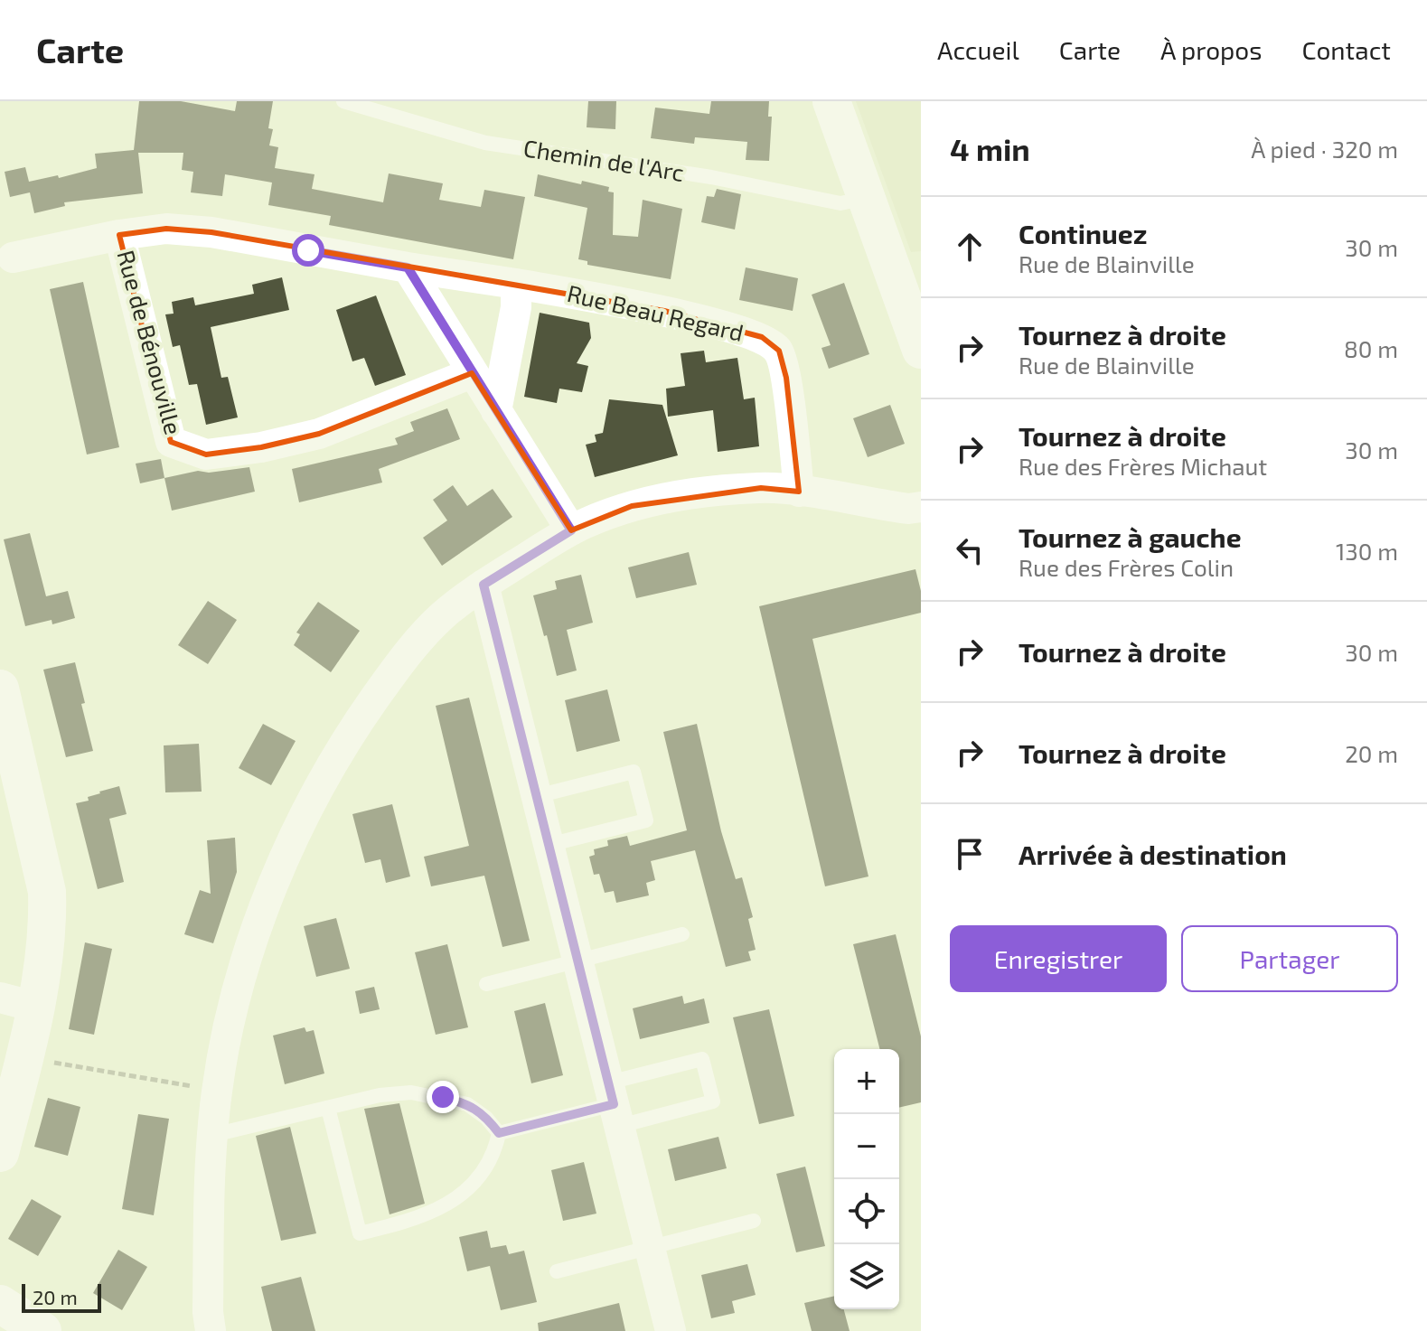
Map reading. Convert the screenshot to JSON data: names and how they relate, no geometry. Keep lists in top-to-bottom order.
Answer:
{
  "streets": {
    "street": ["Rue Beau Regard", "Rue de Bénouville"],
    "lane": ["Chemin de l'Arc"]
  },
  "crossings": [
    ["Rue Beau Regard", "Rue de Bénouville"]
  ],
  "scale_bar": "20 m",
  "page": {
    "header": "Carte",
    "nav": [
      "Accueil",
      "Carte",
      "À propos",
      "Contact"
    ],
    "heading": ["4 min", "À pied · 320 m"],
    "list": [
      ["Continuez", "Rue de Blainville", "30 m"],
      ["Tournez à droite", "Rue de Blainville", "80 m"],
      ["Tournez à droite", "Rue des Frères Michaut", "30 m"],
      ["Tournez à gauche", "Rue des Frères Colin", "130 m"],
      ["Tournez à droite", "30 m"],
      ["Tournez à droite", "20 m"],
      "Arrivée à destination"
    ],
    "buttons": ["Enregistrer", "Partager"],
    "map_buttons": ["+", "−"],
    "scale": "20 m"
  }
}
